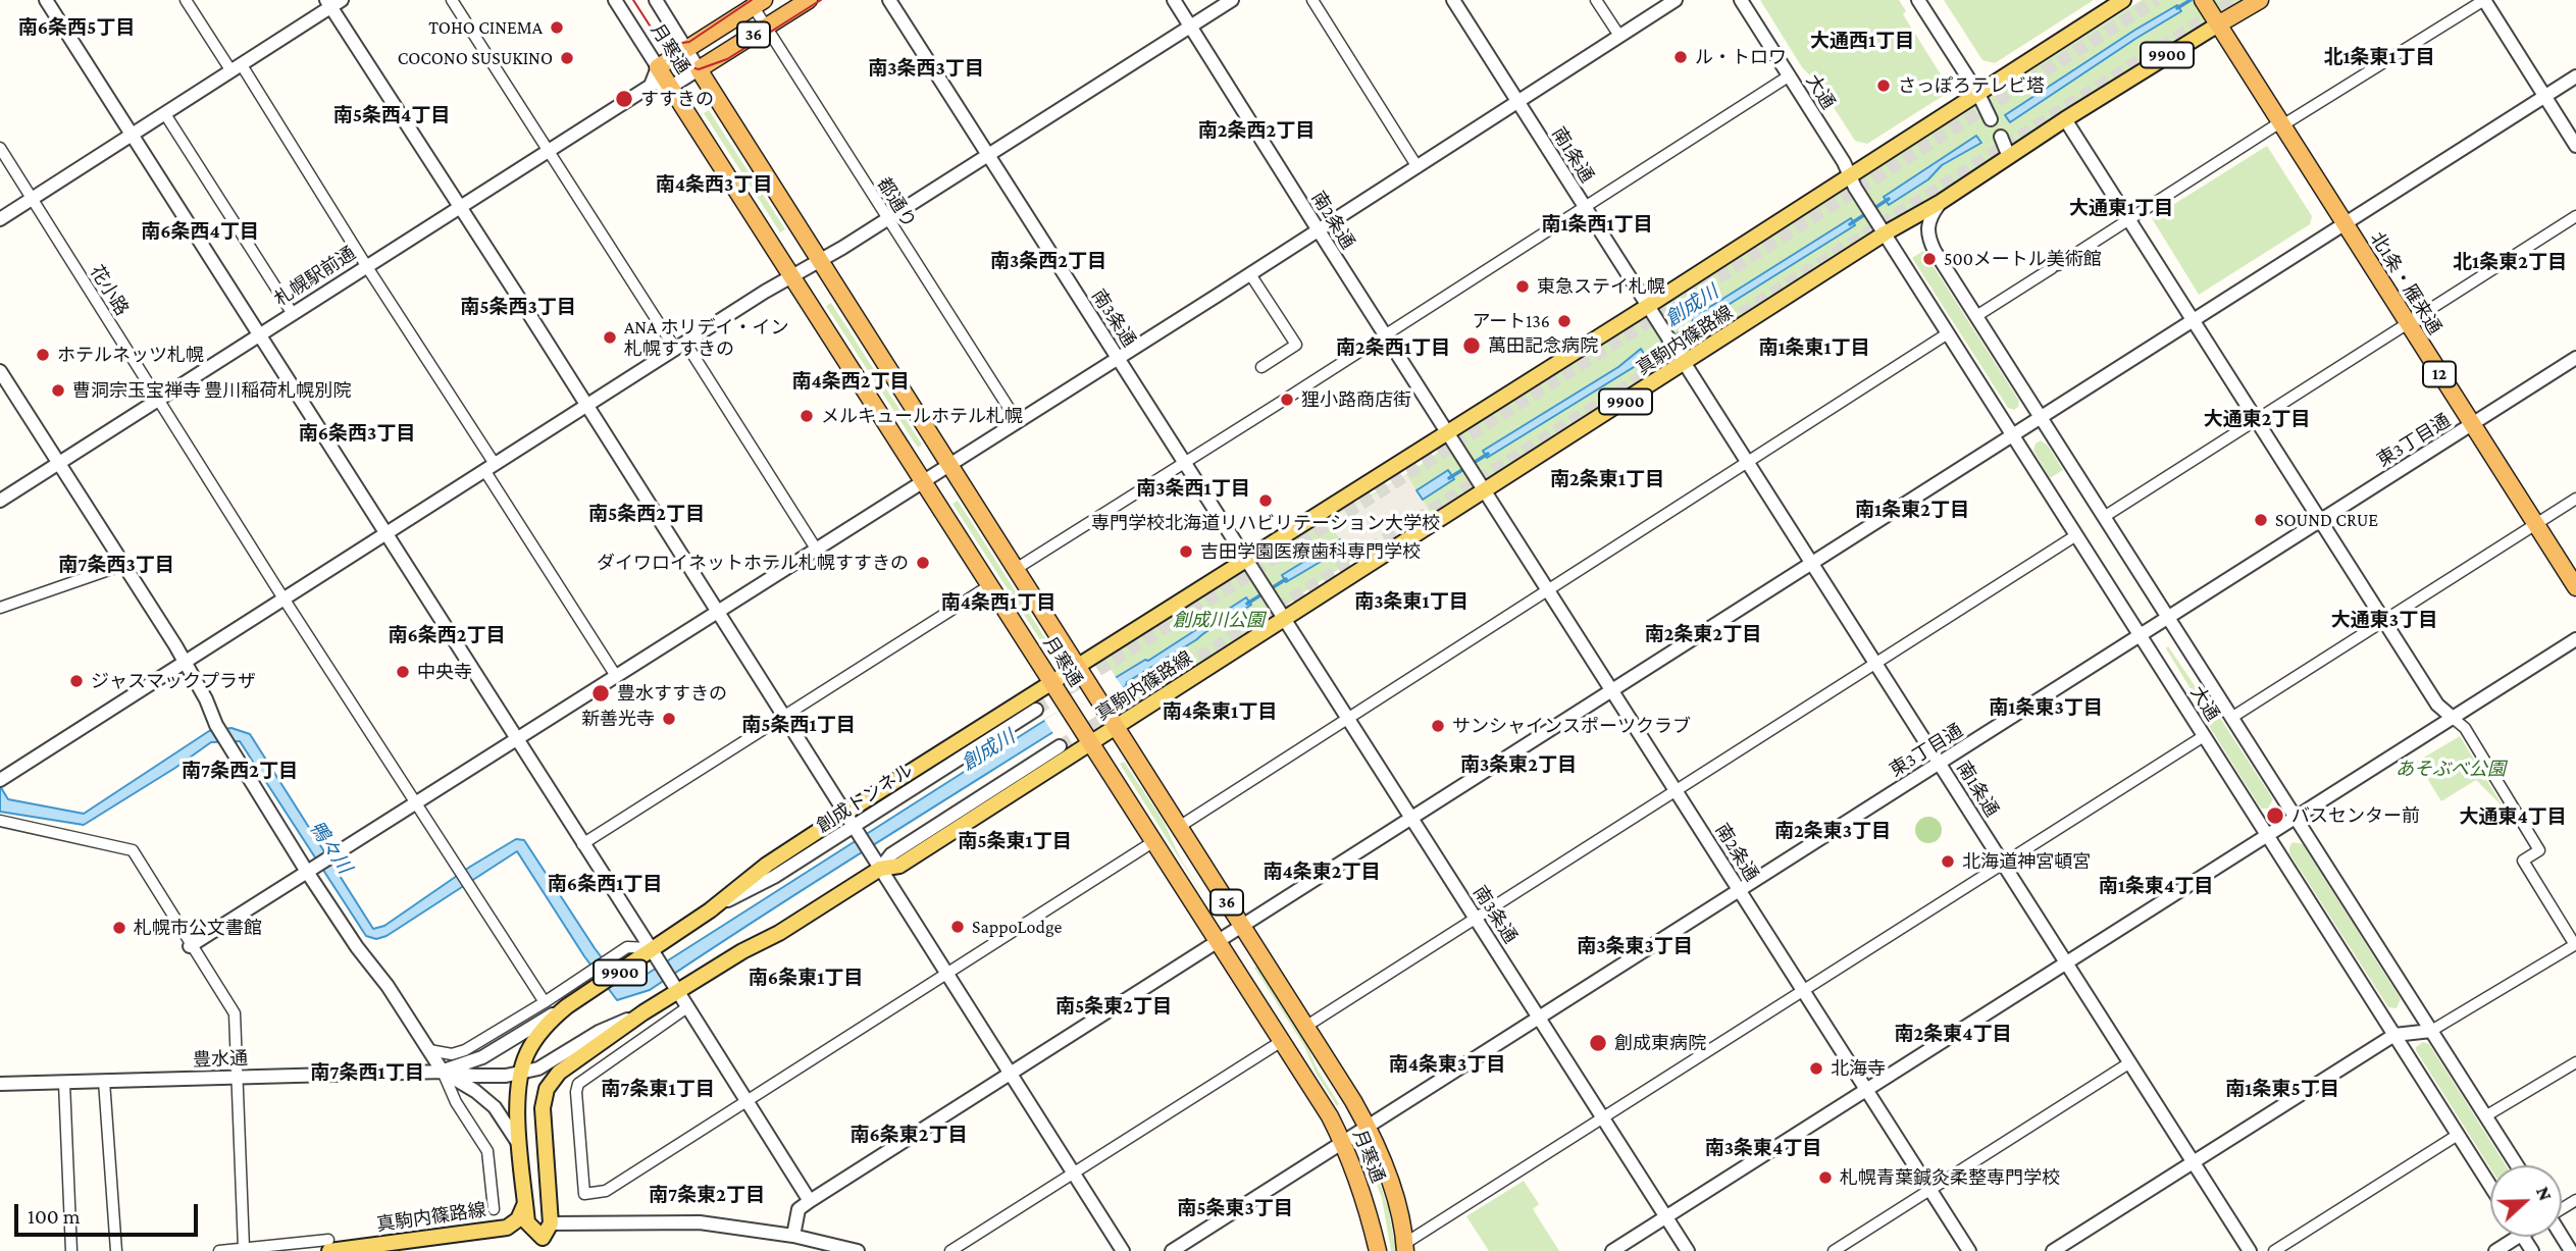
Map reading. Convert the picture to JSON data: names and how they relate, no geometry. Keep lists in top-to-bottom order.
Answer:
{
  "streets": {
    "highway": [
      "36",
      "月寒通",
      "北1条・雁来通",
      "12"
    ],
    "main road": ["9900", "真駒内篠路線"],
    "street": [
      "大通",
      "南1条通",
      "都通り",
      "南2条通",
      "札幌駅前通",
      "花小路",
      "南3条通",
      "東3丁目通",
      "創成トンネル",
      "豊水通"
    ]
  },
  "crossings": [
    ["36", "月寒通"],
    ["36", "都通り"],
    ["月寒通", "9900"],
    ["月寒通", "真駒内篠路線"],
    ["月寒通", "東3丁目通"],
    ["9900", "大通"],
    ["9900", "南1条通"],
    ["9900", "南2条通"],
    ["9900", "南3条通"],
    ["9900", "真駒内篠路線"],
    ["9900", "創成トンネル"],
    ["大通", "真駒内篠路線"],
    ["大通", "東3丁目通"],
    ["南1条通", "真駒内篠路線"],
    ["南1条通", "東3丁目通"],
    ["南2条通", "真駒内篠路線"],
    ["南2条通", "東3丁目通"],
    ["札幌駅前通", "花小路"],
    ["北1条・雁来通", "真駒内篠路線"],
    ["北1条・雁来通", "東3丁目通"],
    ["南3条通", "真駒内篠路線"],
    ["南3条通", "東3丁目通"]
  ],
  "districts": [
    "南6条西5丁目",
    "大通西1丁目",
    "北1条東1丁目",
    "南3条西3丁目",
    "南5条西4丁目",
    "南2条西2丁目",
    "南4条西3丁目",
    "大通東1丁目",
    "南1条西1丁目",
    "南6条西4丁目",
    "南3条西2丁目",
    "北1条東2丁目",
    "南5条西3丁目",
    "南2条西1丁目",
    "南1条東1丁目",
    "南4条西2丁目",
    "大通東2丁目",
    "南6条西3丁目",
    "南2条東1丁目",
    "南3条西1丁目",
    "南1条東2丁目",
    "南5条西2丁目",
    "南7条西3丁目",
    "南3条東1丁目",
    "南4条西1丁目",
    "大通東3丁目",
    "南2条東2丁目",
    "南6条西2丁目",
    "南1条東3丁目",
    "南4条東1丁目",
    "南5条西1丁目",
    "南3条東2丁目",
    "南7条西2丁目",
    "大通東4丁目",
    "南2条東3丁目",
    "南5条東1丁目",
    "南4条東2丁目",
    "南6条西1丁目",
    "南1条東4丁目",
    "南3条東3丁目",
    "南6条東1丁目",
    "南5条東2丁目",
    "南2条東4丁目",
    "南4条東3丁目",
    "南7条西1丁目",
    "南7条東1丁目",
    "南1条東5丁目",
    "南6条東2丁目",
    "南3条東4丁目",
    "南7条東2丁目",
    "南5条東3丁目"
  ],
  "water": ["創成川", "鴨々川"],
  "parks": ["創成川公園", "あそぶべ公園"],
  "places": [
    "TOHO CINEMA",
    "ル・トロワ",
    "COCONO SUSUKINO",
    "さっぽろテレビ塔",
    "すすきの",
    "500メートル美術館",
    "東急ステイ札幌",
    "アート136",
    "ANA ホリデイ・イン 札幌すすきの",
    "萬田記念病院",
    "ホテルネッツ札幌",
    "曹洞宗玉宝禅寺 豊川稲荷札幌別院",
    "狸小路商店街",
    "メルキュールホテル札幌",
    "専門学校北海道リハビリテーション大学校",
    "SOUND CRUE",
    "吉田学園医療歯科専門学校",
    "ダイワロイネットホテル札幌すすきの",
    "中央寺",
    "ジャスマックプラザ",
    "豊水すすきの",
    "新善光寺",
    "サンシャインスポーツクラブ",
    "バスセンター前",
    "北海道神宮頓宮",
    "SappoLodge",
    "札幌市公文書館",
    "創成東病院",
    "北海寺",
    "札幌青葉鍼灸柔整専門学校"
  ],
  "scale_bar": "100 m",
  "north": "right"
}
